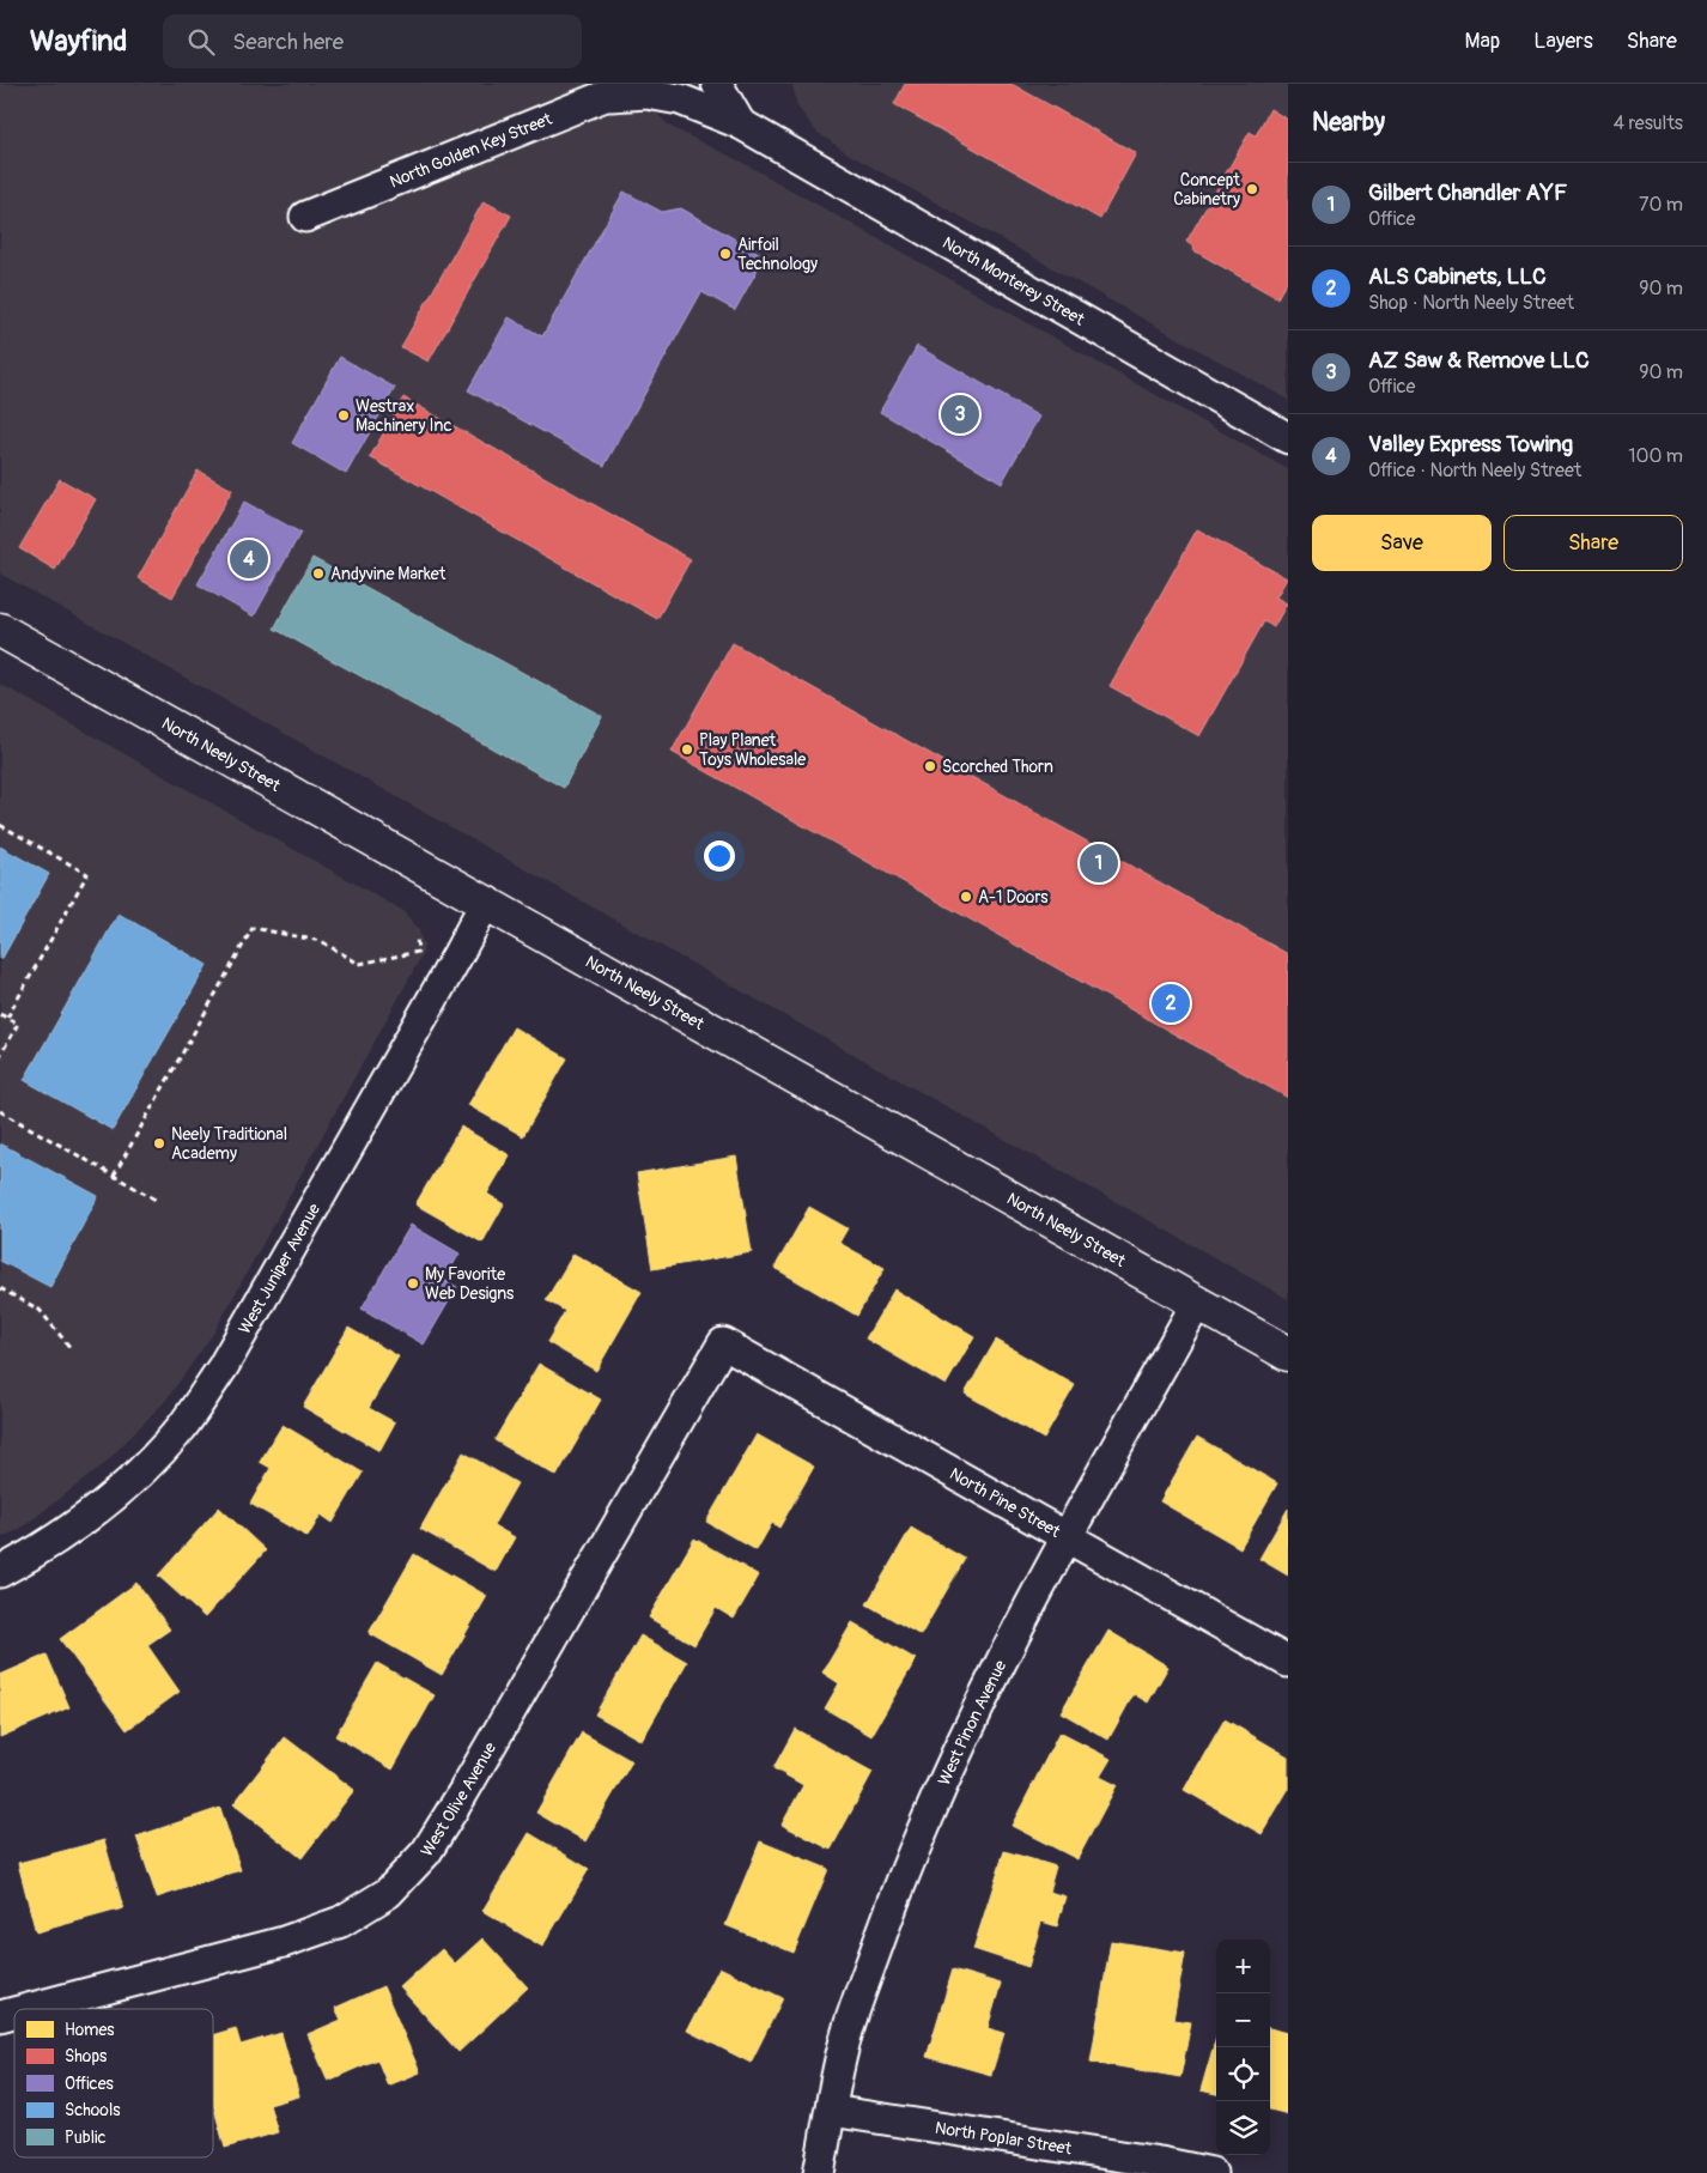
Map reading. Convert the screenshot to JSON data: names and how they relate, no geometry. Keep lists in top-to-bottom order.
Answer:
{
  "streets": {
    "street": [
      "North Golden Key Street",
      "North Monterey Street",
      "North Neely Street",
      "West Juniper Avenue",
      "North Pine Street",
      "West Pinon Avenue",
      "West Olive Avenue",
      "North Poplar Street"
    ]
  },
  "crossings": [
    ["North Golden Key Street", "North Monterey Street"],
    ["North Neely Street", "West Juniper Avenue"],
    ["North Neely Street", "West Pinon Avenue"],
    ["North Pine Street", "West Pinon Avenue"],
    ["North Pine Street", "West Olive Avenue"],
    ["West Pinon Avenue", "North Poplar Street"]
  ],
  "places": [
    "Concept Cabinetry",
    "Airfoil Technology",
    "Westrax Machinery Inc",
    "Andyvine Market",
    "Play Planet Toys Wholesale",
    "Scorched Thorn",
    "A-1 Doors",
    "Neely Traditional Academy",
    "My Favorite Web Designs"
  ],
  "legend": [
    "Homes",
    "Shops",
    "Offices",
    "Schools",
    "Public"
  ],
  "page": {
    "header": "Wayfind",
    "search": "Search here",
    "nav": ["Map", "Layers", "Share"],
    "heading": ["Nearby", "4 results"],
    "list": [
      {
        "mark": "1",
        "name": "Gilbert Chandler AYF",
        "note": "Office",
        "value": "70 m"
      },
      {
        "mark": "2",
        "name": "ALS Cabinets, LLC",
        "note": "Shop · North Neely Street",
        "value": "90 m"
      },
      {
        "mark": "3",
        "name": "AZ Saw & Remove LLC",
        "note": "Office",
        "value": "90 m"
      },
      {
        "mark": "4",
        "name": "Valley Express Towing",
        "note": "Office · North Neely Street",
        "value": "100 m"
      }
    ],
    "pins": [
      "3",
      "4",
      "1",
      "2"
    ],
    "buttons": ["Save", "Share"],
    "map_buttons": ["+", "−"]
  }
}
